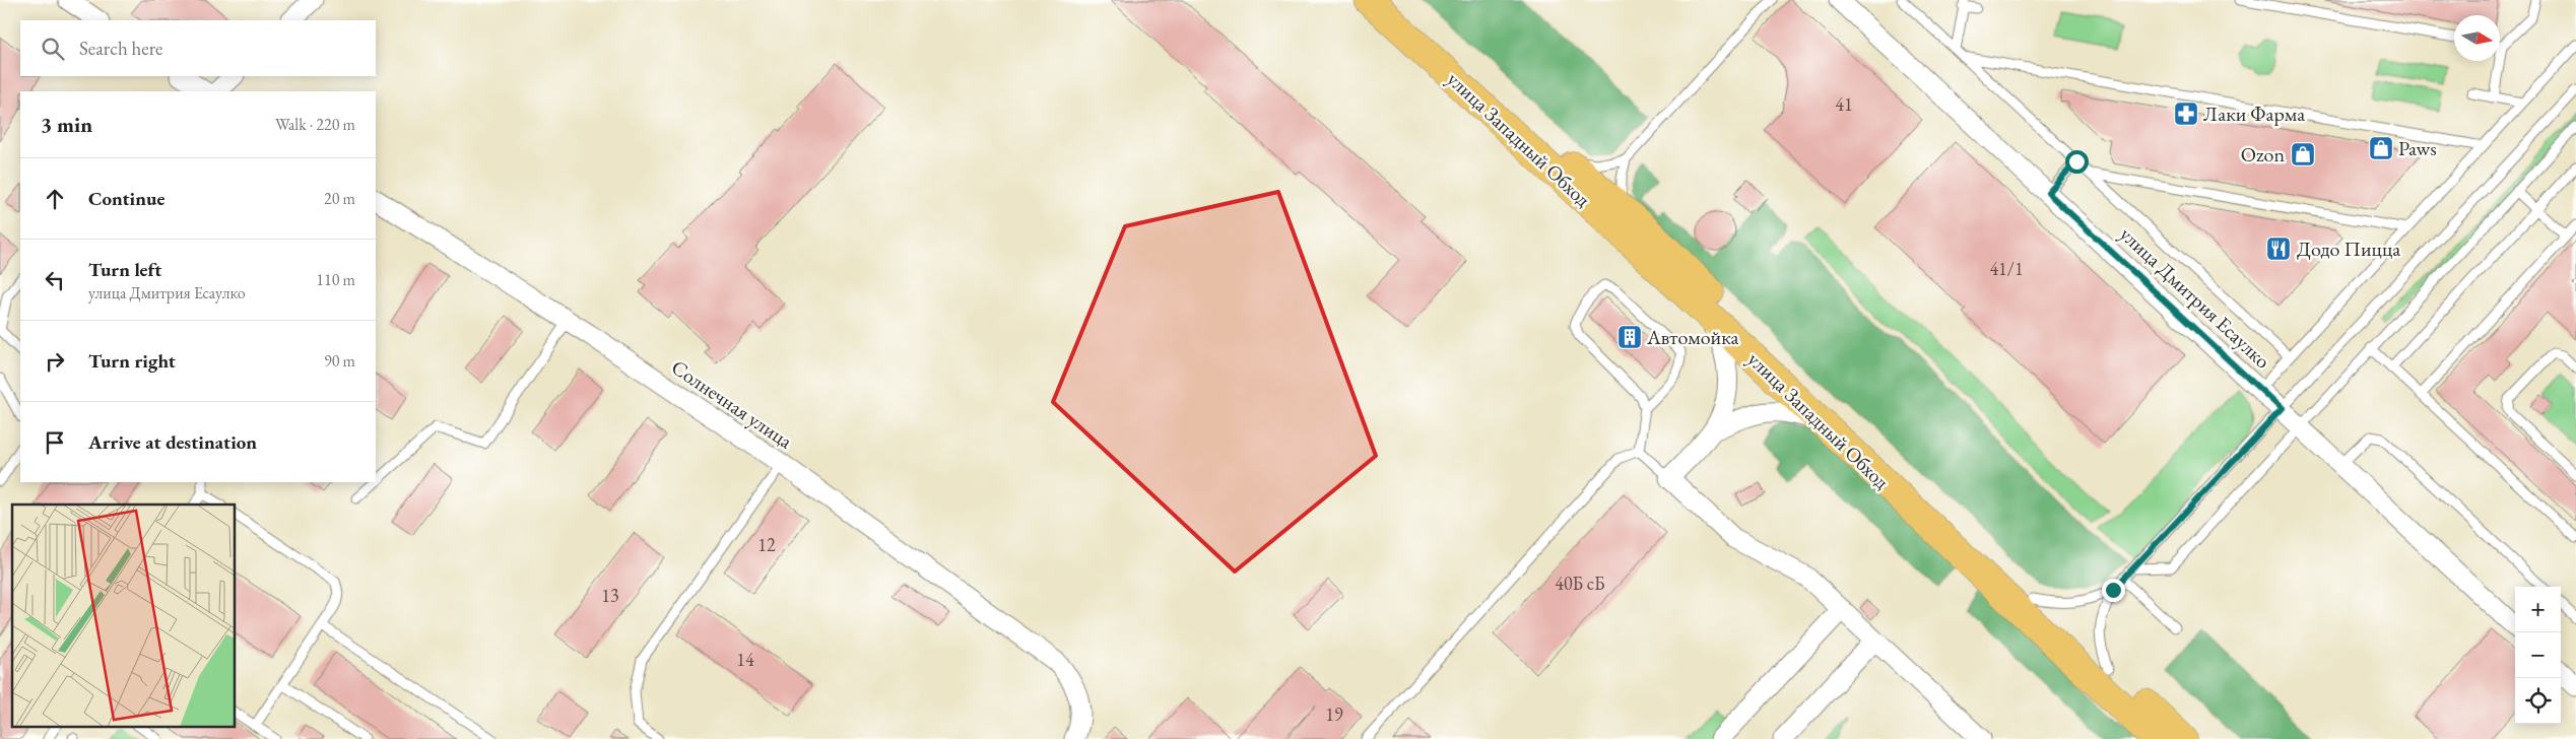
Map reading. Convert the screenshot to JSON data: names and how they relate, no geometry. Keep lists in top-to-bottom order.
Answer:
{
  "streets": {
    "highway": ["улица Западный Обход"],
    "street": ["улица Дмитрия Есаулко", "Солнечная улица"]
  },
  "places": {
    "pharmacy": ["Лаки Фарма"],
    "shop": ["Paws", "Ozon"],
    "restaurant": ["Додо Пицца"],
    "building": ["Автомойка"]
  },
  "house_numbers": [
    "41",
    "41/1",
    "12",
    "40Б сБ",
    "13",
    "14",
    "19"
  ],
  "north": "right",
  "page": {
    "search": "Search here",
    "heading": ["3 min", "Walk · 220 m"],
    "list": [
      ["Continue", "20 m"],
      ["Turn left", "улица Дмитрия Есаулко", "110 m"],
      ["Turn right", "90 m"],
      "Arrive at destination"
    ],
    "map_buttons": ["+", "−"]
  }
}
